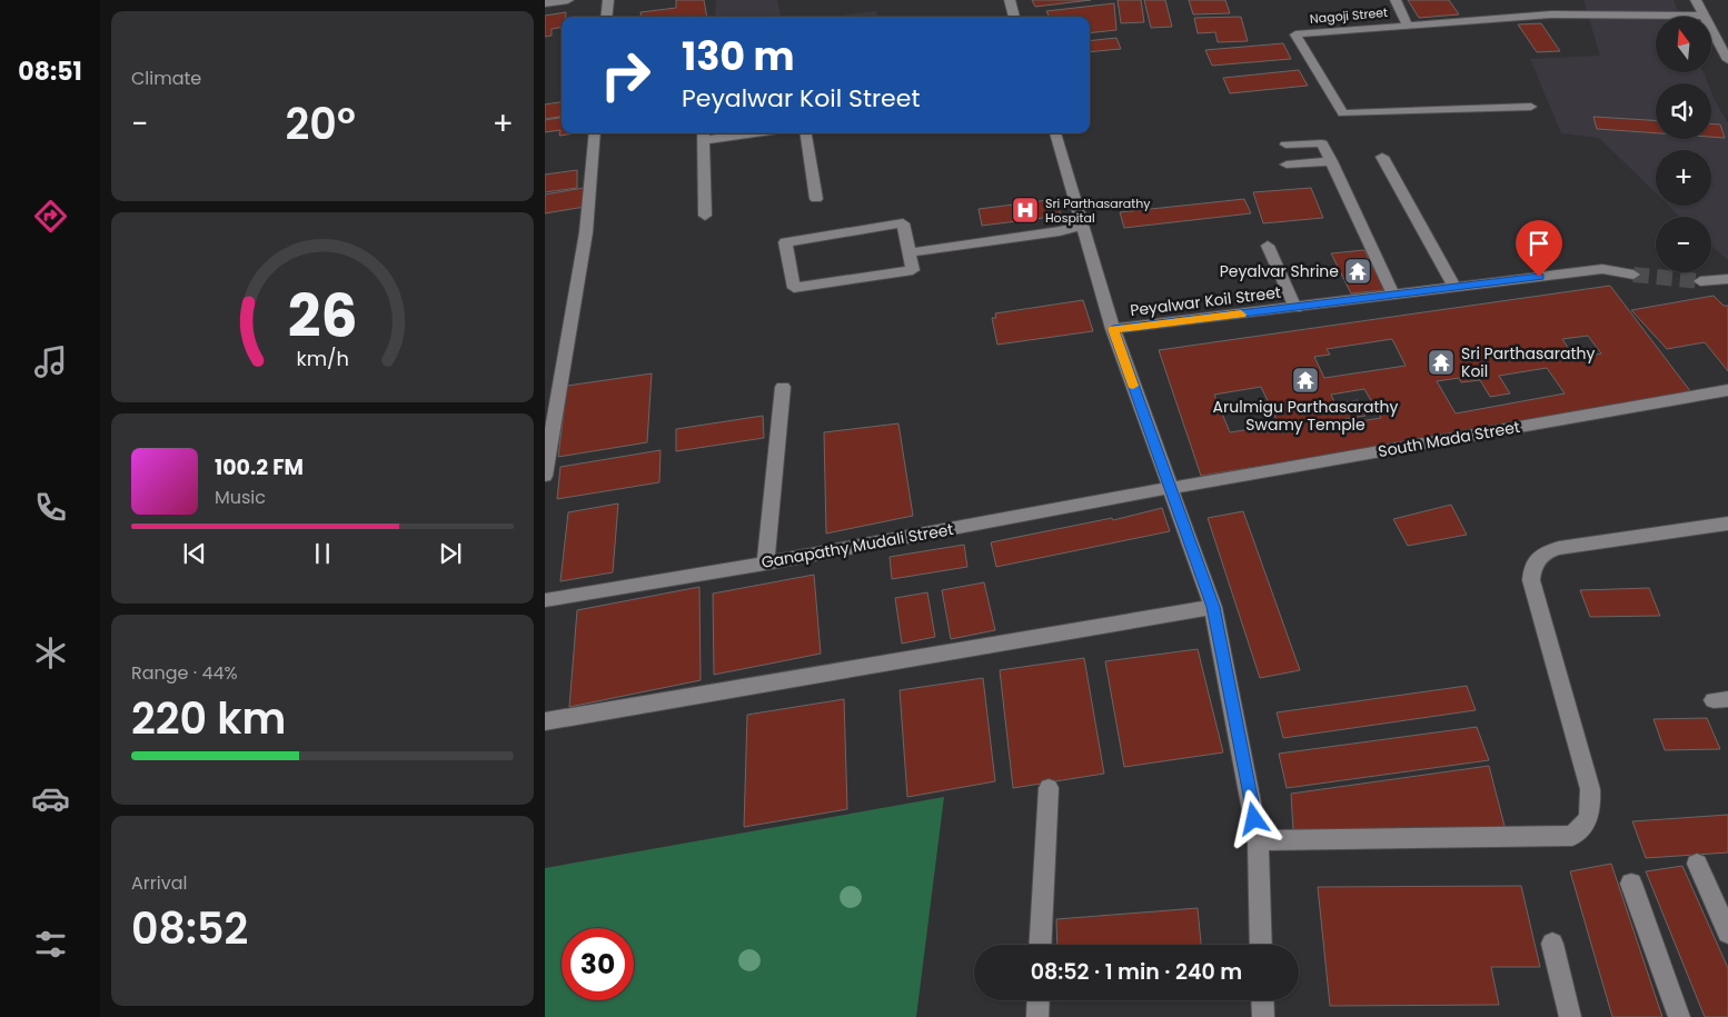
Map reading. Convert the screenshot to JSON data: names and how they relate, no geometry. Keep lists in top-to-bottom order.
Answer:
{
  "streets": {
    "street": [
      "Nagoji Street",
      "Peyalwar Koil Street",
      "South Mada Street",
      "Ganapathy Mudali Street"
    ]
  },
  "crossings": [
    ["South Mada Street", "Ganapathy Mudali Street"]
  ],
  "places": {
    "hospital": ["Sri Parthasarathy Hospital"],
    "temple": ["Peyalvar Shrine", "Sri Parthasarathy Koil", "Arulmigu Parthasarathy Swamy Temple"]
  },
  "north": "top",
  "page": {
    "tabs": "08:51",
    "tile": [
      "Climate",
      ["Range · 44%", "220 km"],
      ["Arrival", "08:52"]
    ],
    "map_buttons": ["+", "−"],
    "turn": ["130 m", "Peyalwar Koil Street"],
    "heat": ["−", "20°", "+"],
    "song": ["100.2 FM", "Music"],
    "limit": "30",
    "trip": "08:52 · 1 min · 240 m",
    "gauge": ["26", "km/h"]
  }
}
